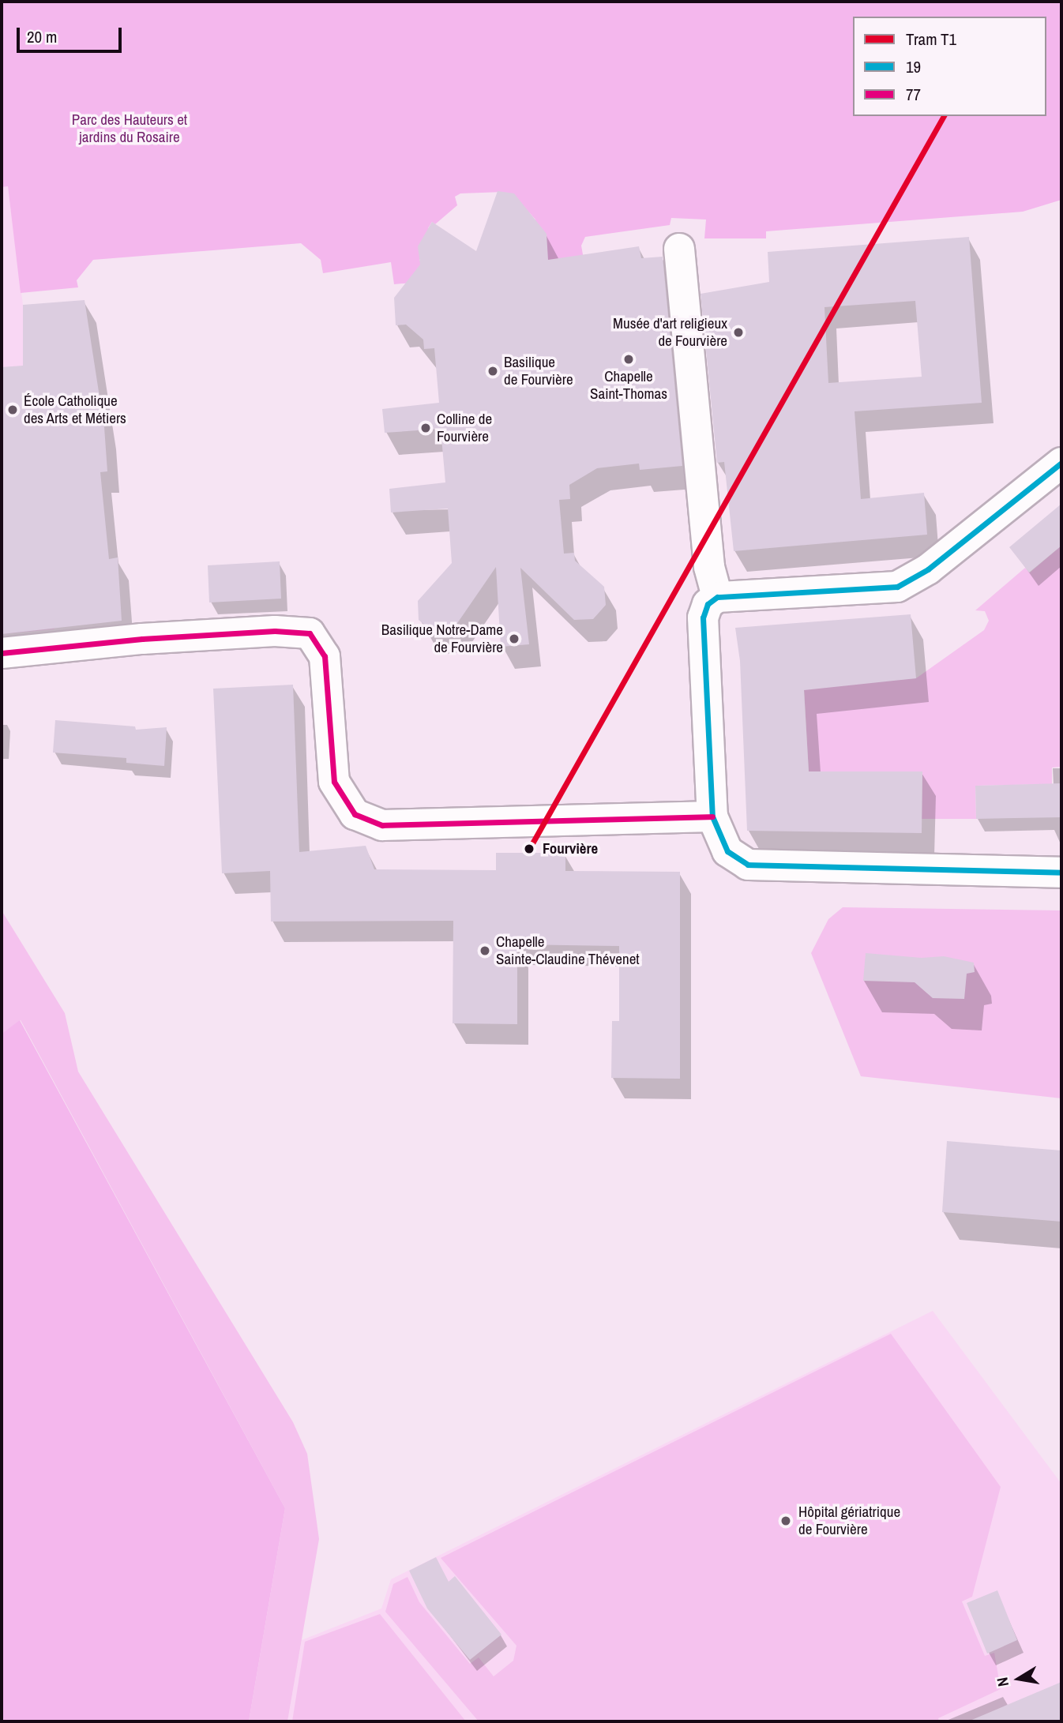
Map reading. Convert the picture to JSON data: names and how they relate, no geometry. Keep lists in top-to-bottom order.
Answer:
{
  "parks": ["Parc des Hauteurs et jardins du Rosaire"],
  "places": [
    "Musée d'art religieux de Fourvière",
    "Chapelle Saint-Thomas",
    "Basilique de Fourvière",
    "École Catholique des Arts et Métiers",
    "Colline de Fourvière",
    "Basilique Notre-Dame de Fourvière",
    "Fourvière",
    "Chapelle Sainte-Claudine Thévenet",
    "Hôpital gériatrique de Fourvière"
  ],
  "lines": ["tram line T1", "transit line 19", "transit line 77"],
  "legend": ["Tram T1", "19", "77"],
  "scale_bar": "20 m",
  "north": "left"
}
